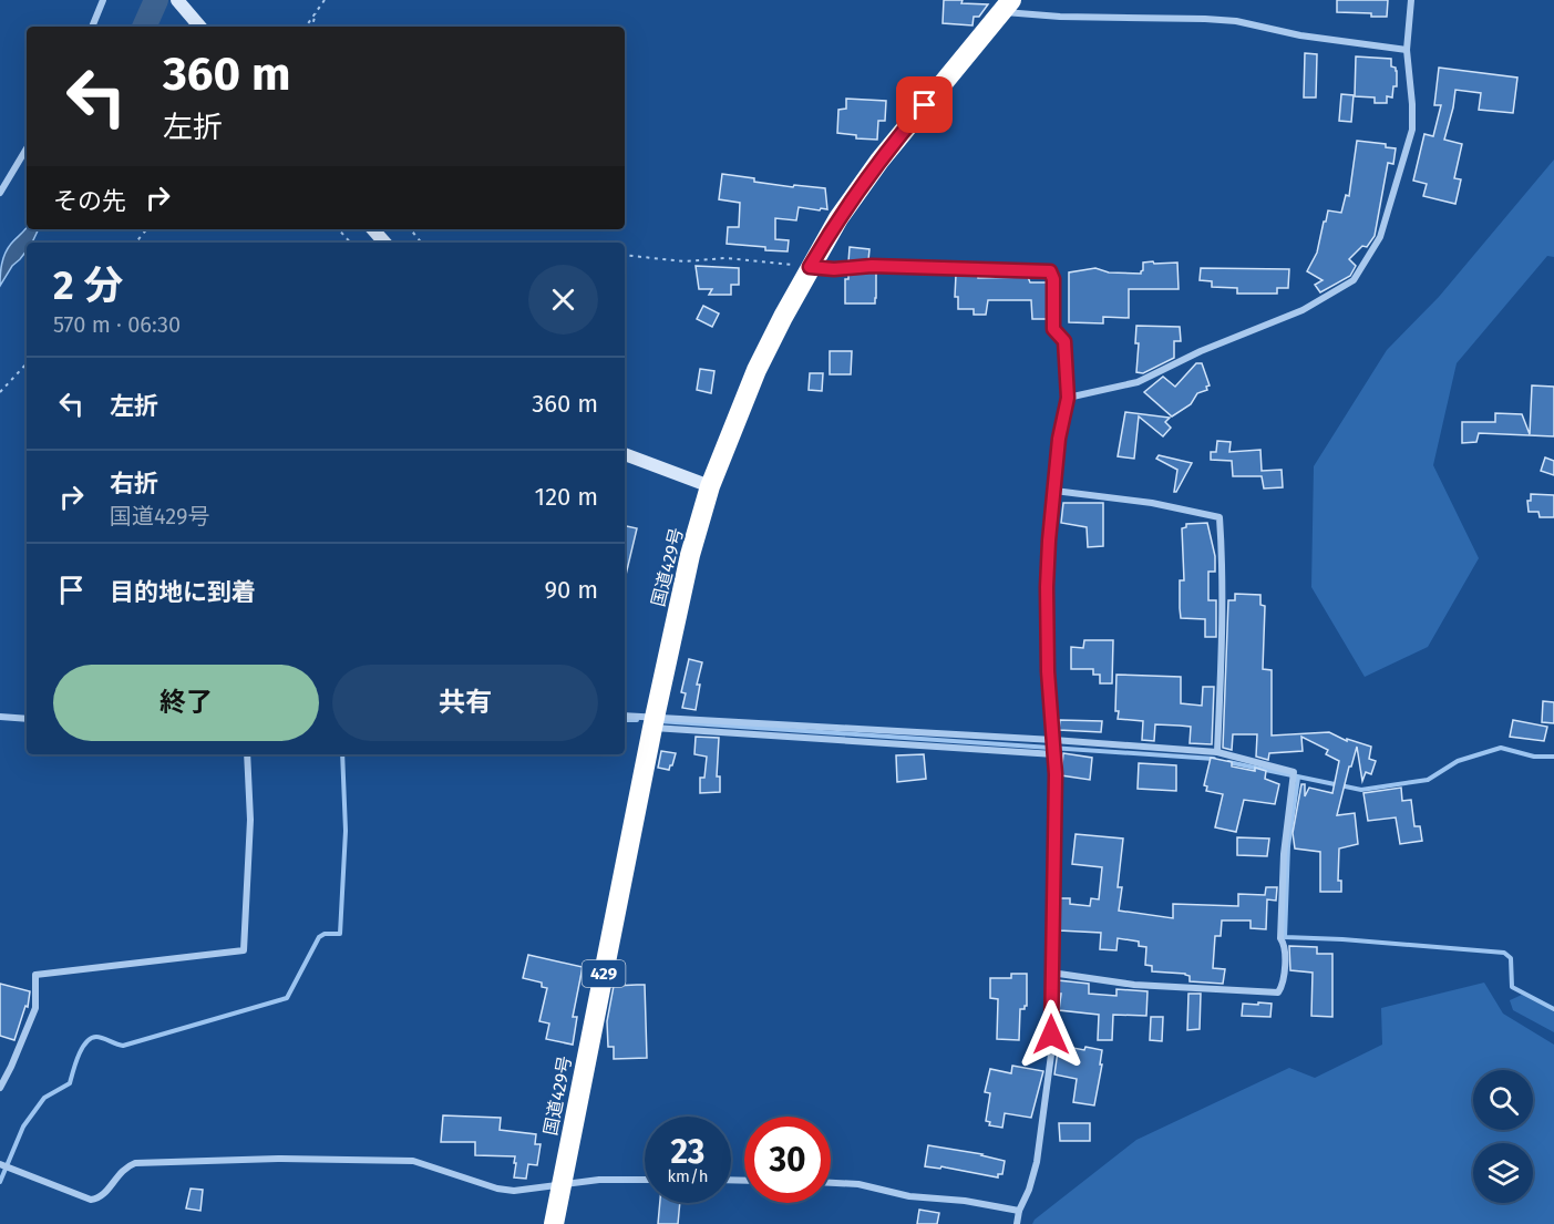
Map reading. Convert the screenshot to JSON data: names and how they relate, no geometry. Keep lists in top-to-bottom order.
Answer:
{
  "streets": {
    "highway": ["国道429号", "429"]
  },
  "page": {
    "turn": ["360 m", "左折"],
    "then": "その先",
    "heading": ["2 分", "570 m · 06:30"],
    "list": [
      {
        "name": "左折",
        "value": "360 m"
      },
      {
        "name": "右折",
        "note": "国道429号",
        "value": "120 m"
      },
      {
        "name": "目的地に到着",
        "value": "90 m"
      }
    ],
    "buttons": ["終了", "共有"],
    "speed": "23 km/h",
    "limit": "30"
  }
}
